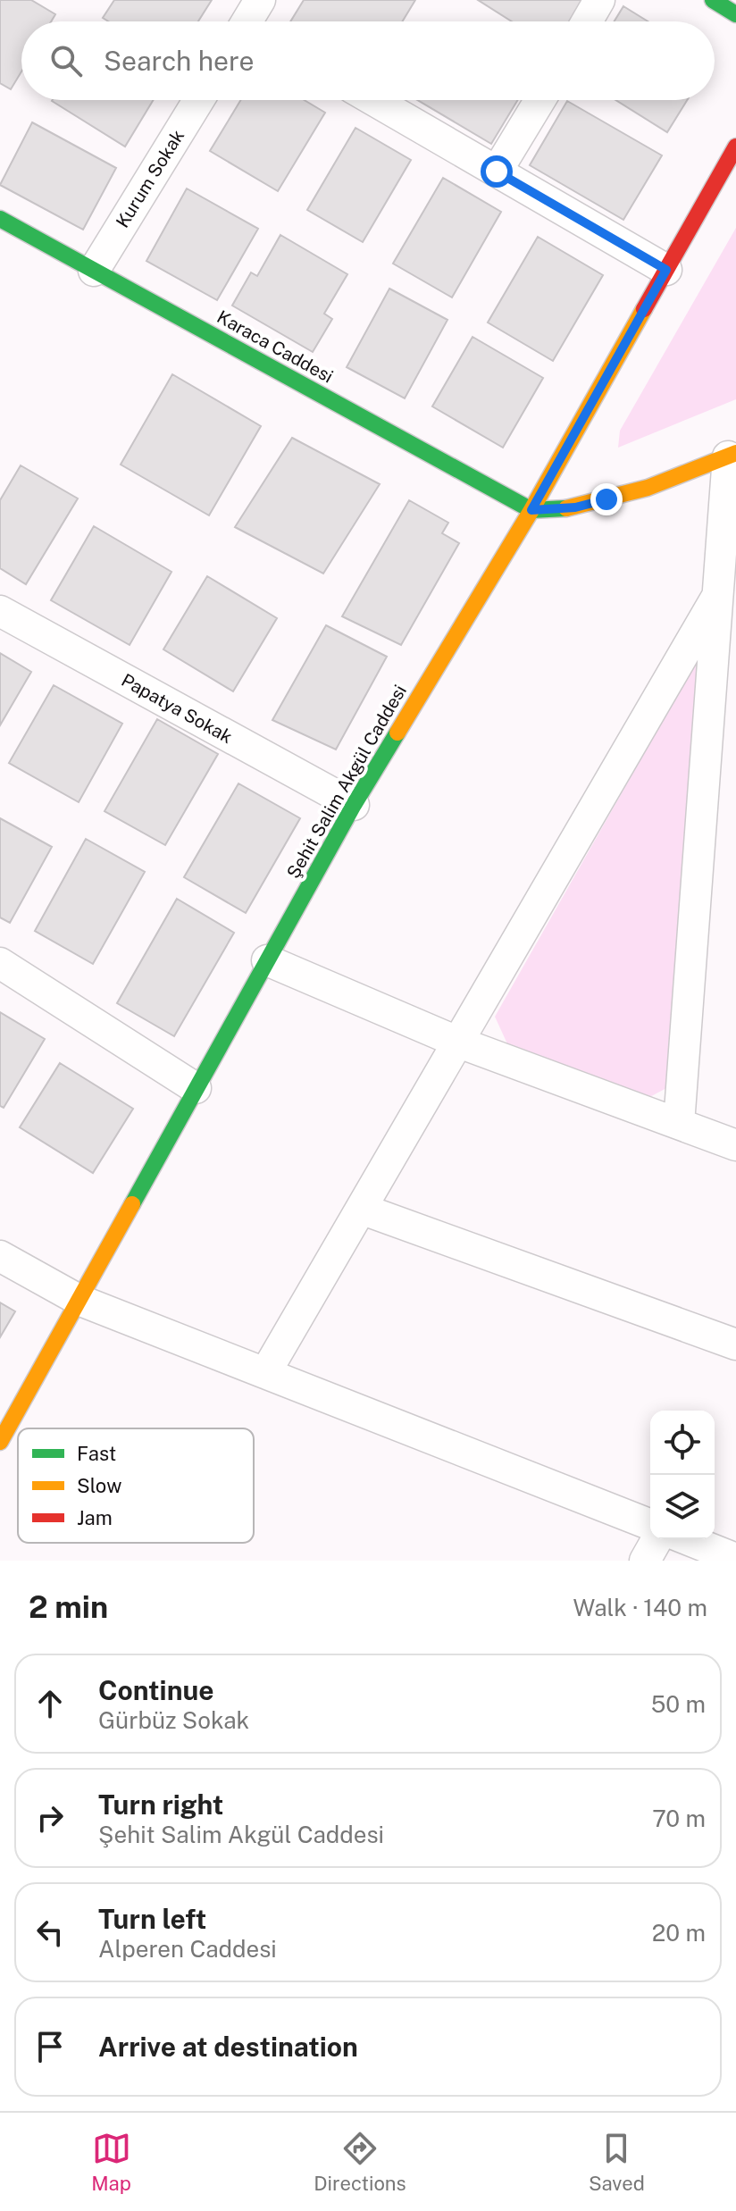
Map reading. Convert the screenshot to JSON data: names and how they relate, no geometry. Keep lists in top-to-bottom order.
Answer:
{
  "streets": {
    "main road": ["Karaca Caddesi", "Şehit Salim Akgül Caddesi"],
    "street": ["Kurum Sokak", "Papatya Sokak"]
  },
  "crossings": [
    ["Kurum Sokak", "Karaca Caddesi"],
    ["Karaca Caddesi", "Şehit Salim Akgül Caddesi"],
    ["Papatya Sokak", "Şehit Salim Akgül Caddesi"]
  ],
  "legend": ["Fast", "Slow", "Jam"],
  "page": {
    "search": "Search here",
    "heading": ["2 min", "Walk · 140 m"],
    "list": [
      ["Continue", "Gürbüz Sokak", "50 m"],
      ["Turn right", "Şehit Salim Akgül Caddesi", "70 m"],
      ["Turn left", "Alperen Caddesi", "20 m"],
      "Arrive at destination"
    ],
    "nav": ["Map", "Directions", "Saved"]
  }
}
